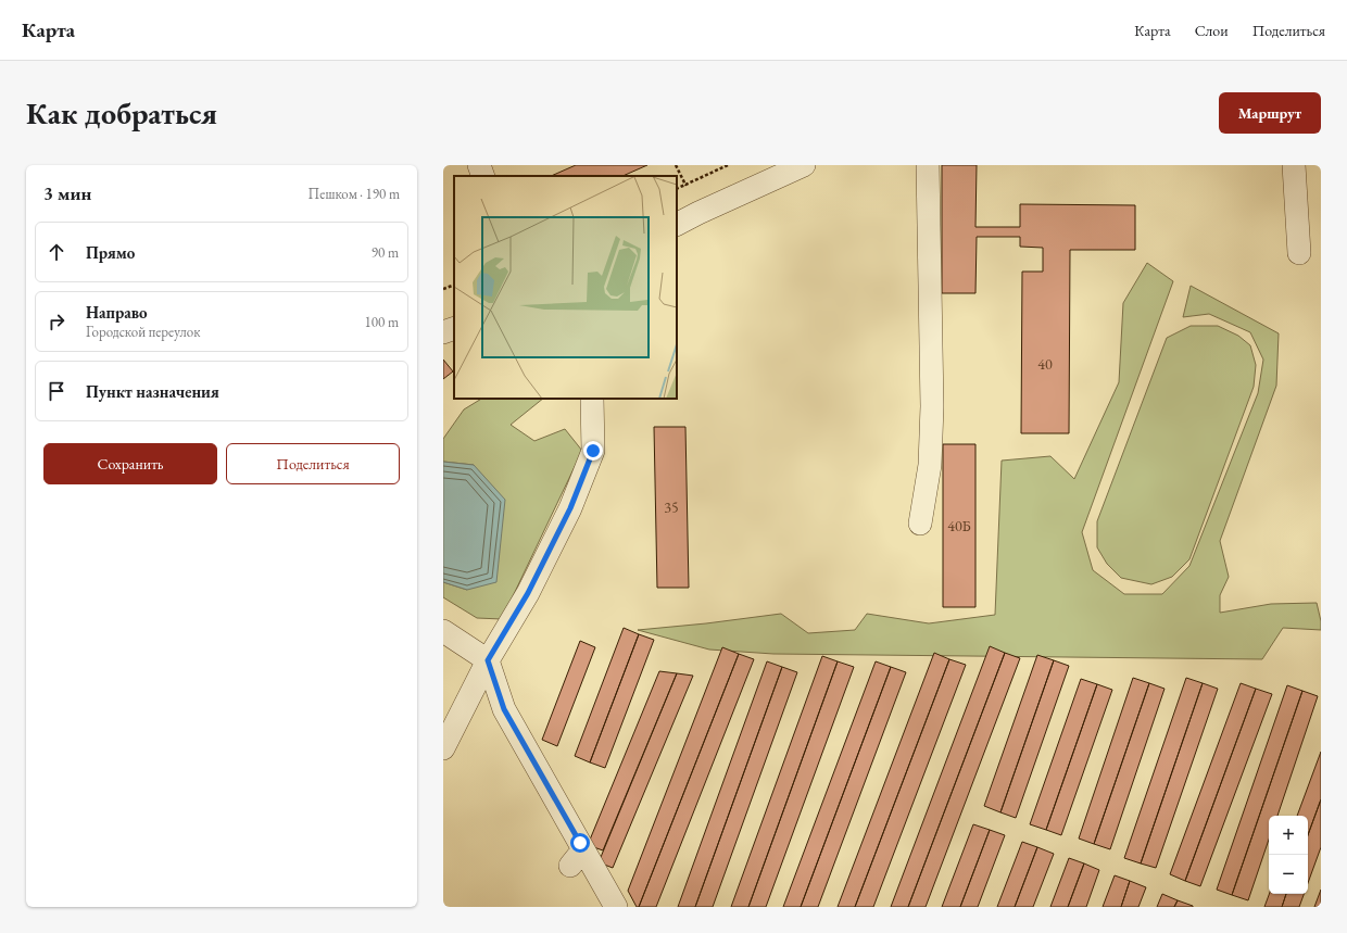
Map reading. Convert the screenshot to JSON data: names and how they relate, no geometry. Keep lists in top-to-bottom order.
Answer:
{
  "house_numbers": ["40", "35", "40Б"],
  "page": {
    "header": "Карта",
    "nav": ["Карта", "Слои", "Поделиться"],
    "buttons": [
      "Маршрут",
      ["Сохранить", "Поделиться"]
    ],
    "title": "Как добраться",
    "heading": ["3 мин", "Пешком · 190 m"],
    "list": [
      ["Прямо", "90 m"],
      ["Направо", "Городской переулок", "100 m"],
      "Пункт назначения"
    ],
    "map_buttons": ["+", "−"]
  }
}
